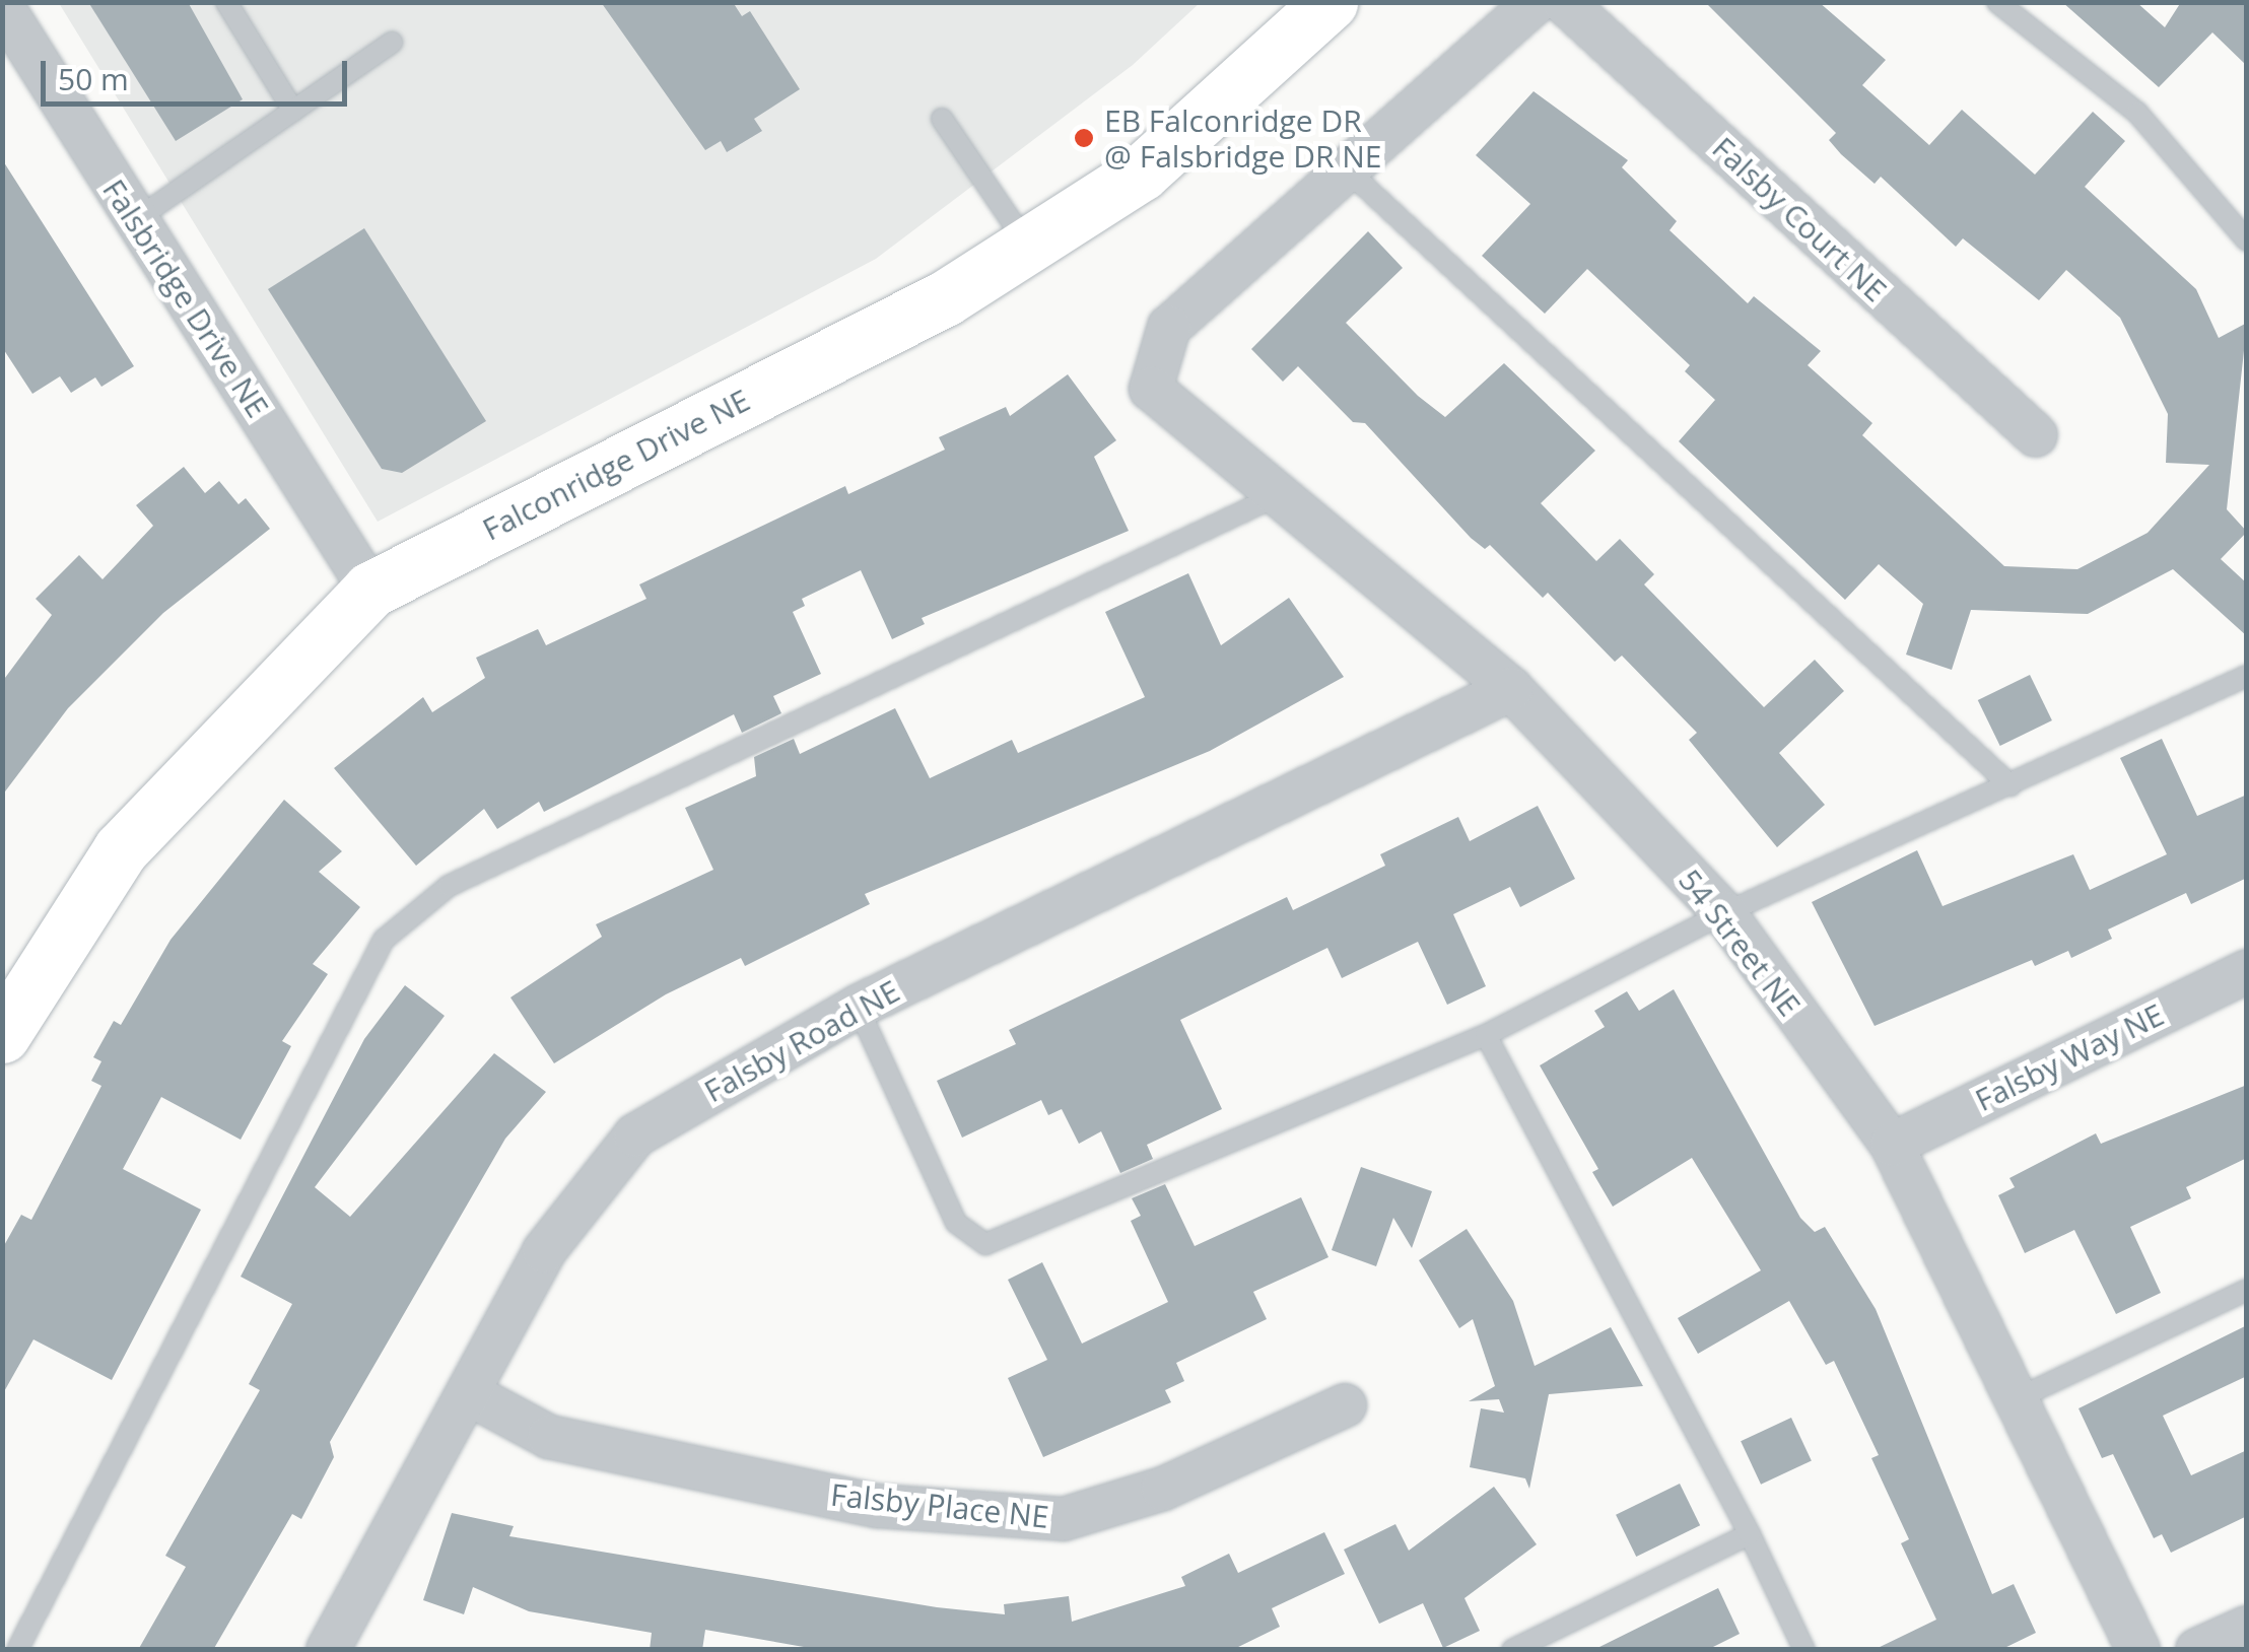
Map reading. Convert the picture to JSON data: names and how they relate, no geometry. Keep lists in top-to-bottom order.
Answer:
{
  "streets": {
    "street": [
      "Falsby Court NE",
      "Falsbridge Drive NE",
      "Falconridge Drive NE",
      "54 Street NE",
      "Falsby Road NE",
      "Falsby Way NE",
      "Falsby Place NE"
    ]
  },
  "crossings": [
    ["Falsbridge Drive NE", "Falconridge Drive NE"],
    ["54 Street NE", "Falsby Road NE"],
    ["54 Street NE", "Falsby Way NE"],
    ["Falsby Road NE", "Falsby Place NE"]
  ],
  "places": ["EB Falconridge DR @ Falsbridge DR NE"],
  "scale_bar": "50 m"
}
